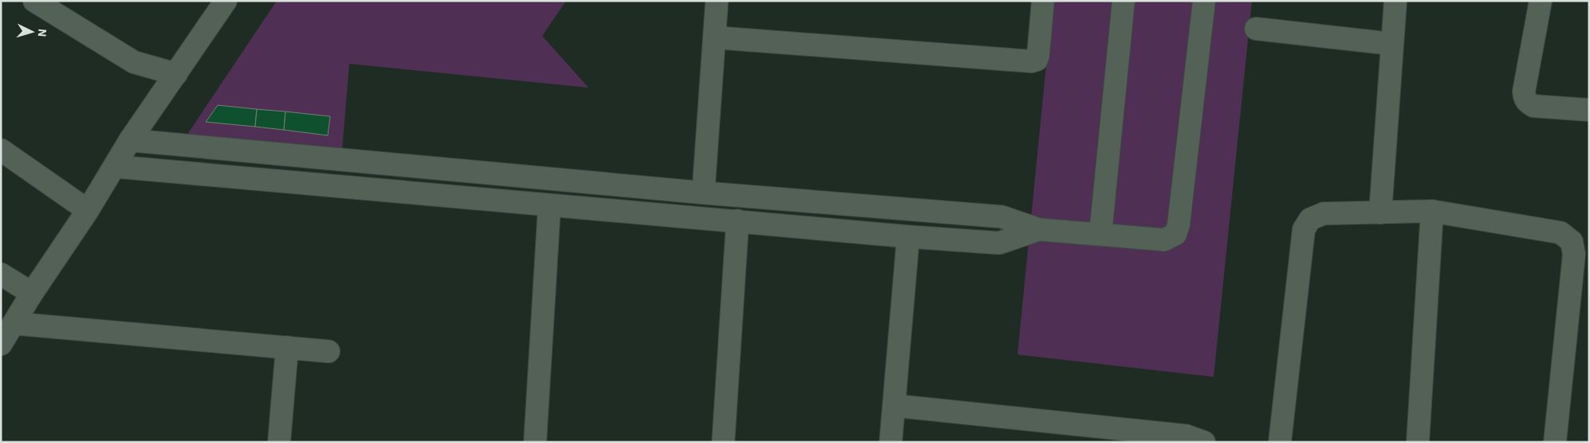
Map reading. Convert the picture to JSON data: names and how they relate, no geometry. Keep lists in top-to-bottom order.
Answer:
{
  "north": "right"
}
